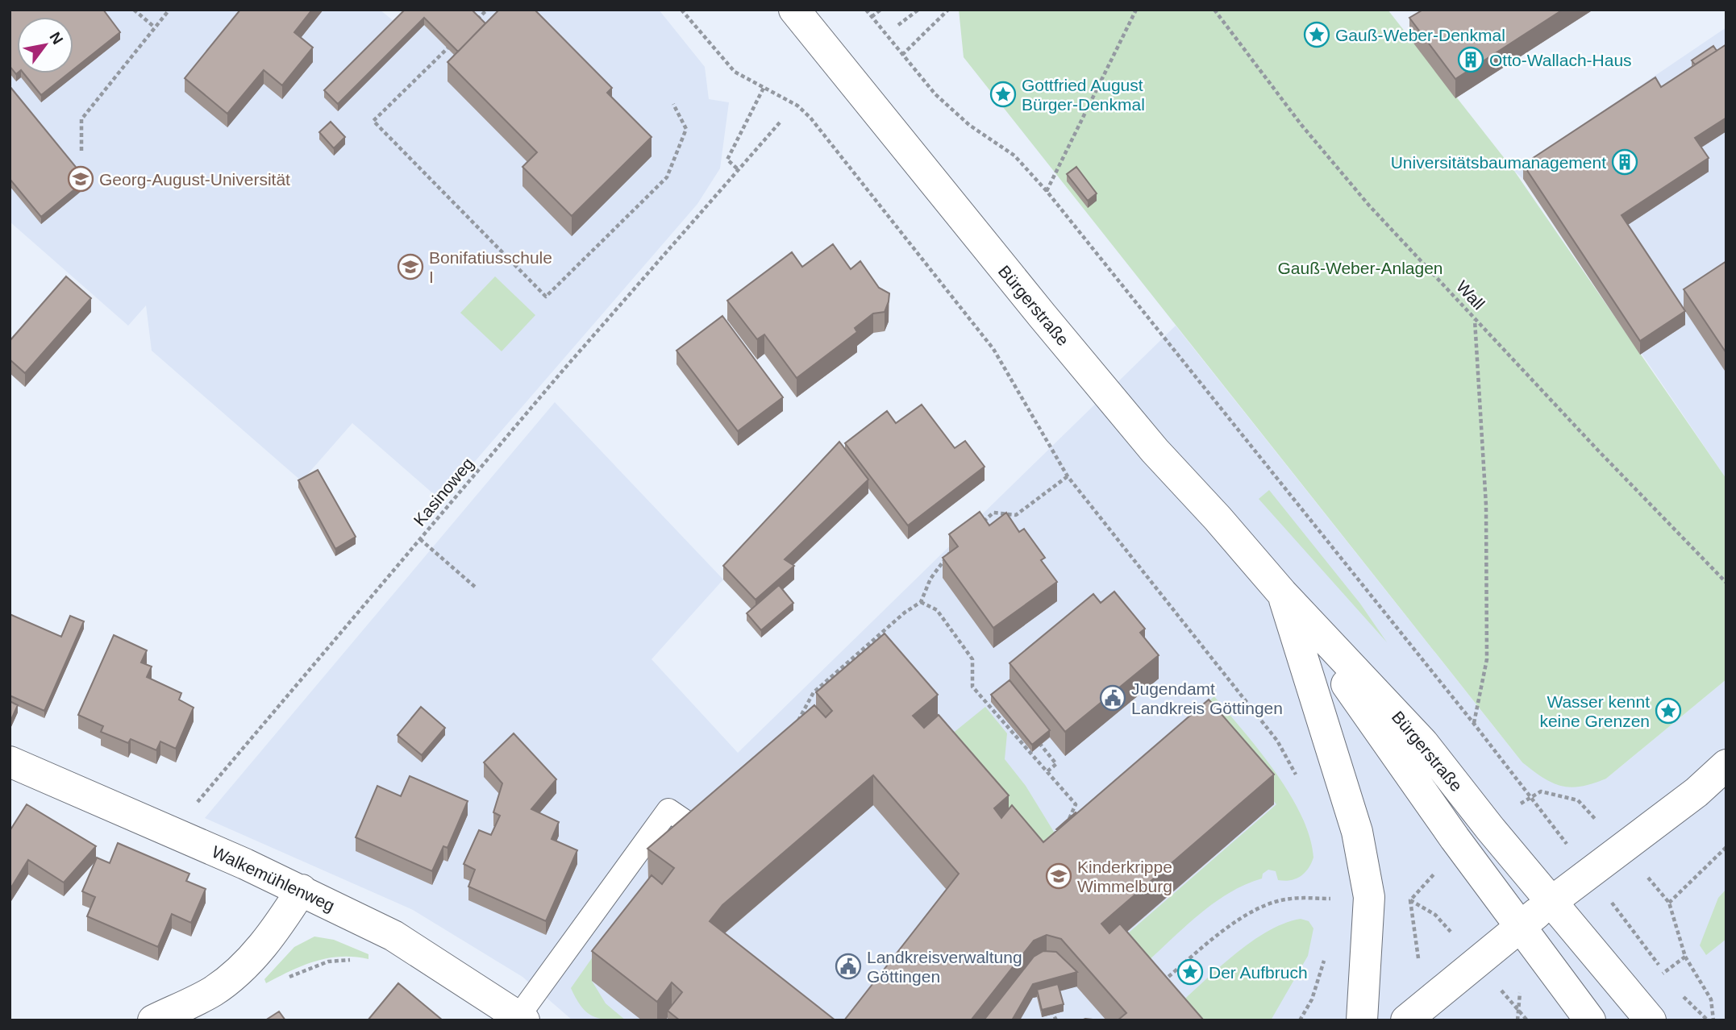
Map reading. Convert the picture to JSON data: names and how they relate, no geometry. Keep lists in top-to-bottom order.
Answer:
{
  "streets": {
    "main road": ["Bürgerstraße", "Walkemühlenweg"],
    "path": ["Wall", "Kasinoweg"]
  },
  "crossings": [
    ["Kasinoweg", "Walkemühlenweg"]
  ],
  "parks": ["Gauß-Weber-Anlagen"],
  "places": {
    "place": [
      "Gauß-Weber-Denkmal",
      "Gottfried August Bürger-Denkmal",
      "Wasser kennt keine Grenzen",
      "Der Aufbruch"
    ],
    "building": ["Otto-Wallach-Haus", "Universitätsbaumanagement"],
    "school or university": ["Georg-August-Universität", "Bonifatiusschule I", "Kinderkrippe Wimmelburg"],
    "public building": ["Jugendamt Landkreis Göttingen", "Landkreisverwaltung Göttingen"]
  },
  "north": "top right"
}
